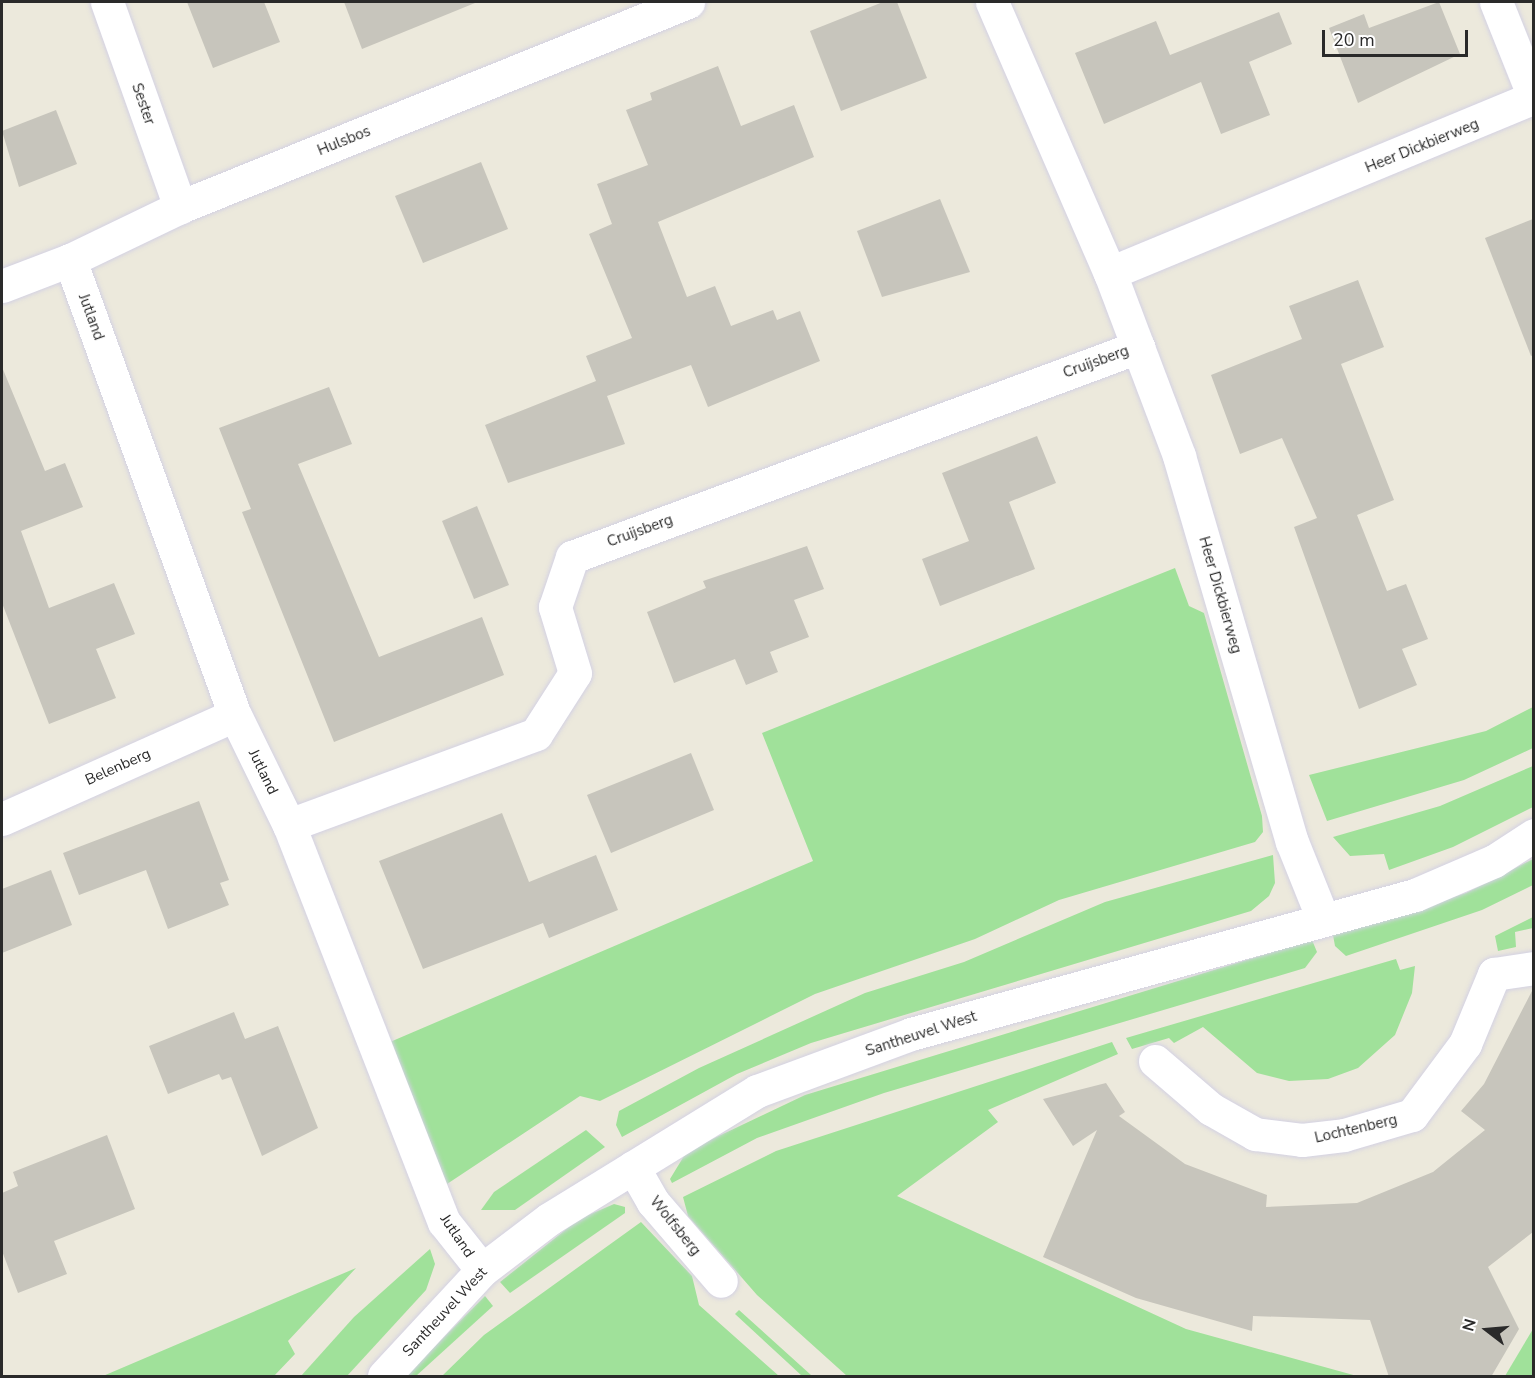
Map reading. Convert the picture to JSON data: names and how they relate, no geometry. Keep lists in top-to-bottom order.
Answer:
{
  "streets": {
    "street": [
      "Sester",
      "Hulsbos",
      "Heer Dickbierweg",
      "Jutland",
      "Cruijsberg",
      "Belenberg",
      "Santheuvel West",
      "Lochtenberg",
      "Wolfsberg"
    ]
  },
  "crossings": [
    ["Sester", "Hulsbos"],
    ["Hulsbos", "Jutland"],
    ["Heer Dickbierweg", "Cruijsberg"],
    ["Heer Dickbierweg", "Santheuvel West"],
    ["Jutland", "Cruijsberg"],
    ["Jutland", "Belenberg"],
    ["Jutland", "Santheuvel West"],
    ["Santheuvel West", "Wolfsberg"]
  ],
  "scale_bar": "20 m",
  "north": "left"
}
